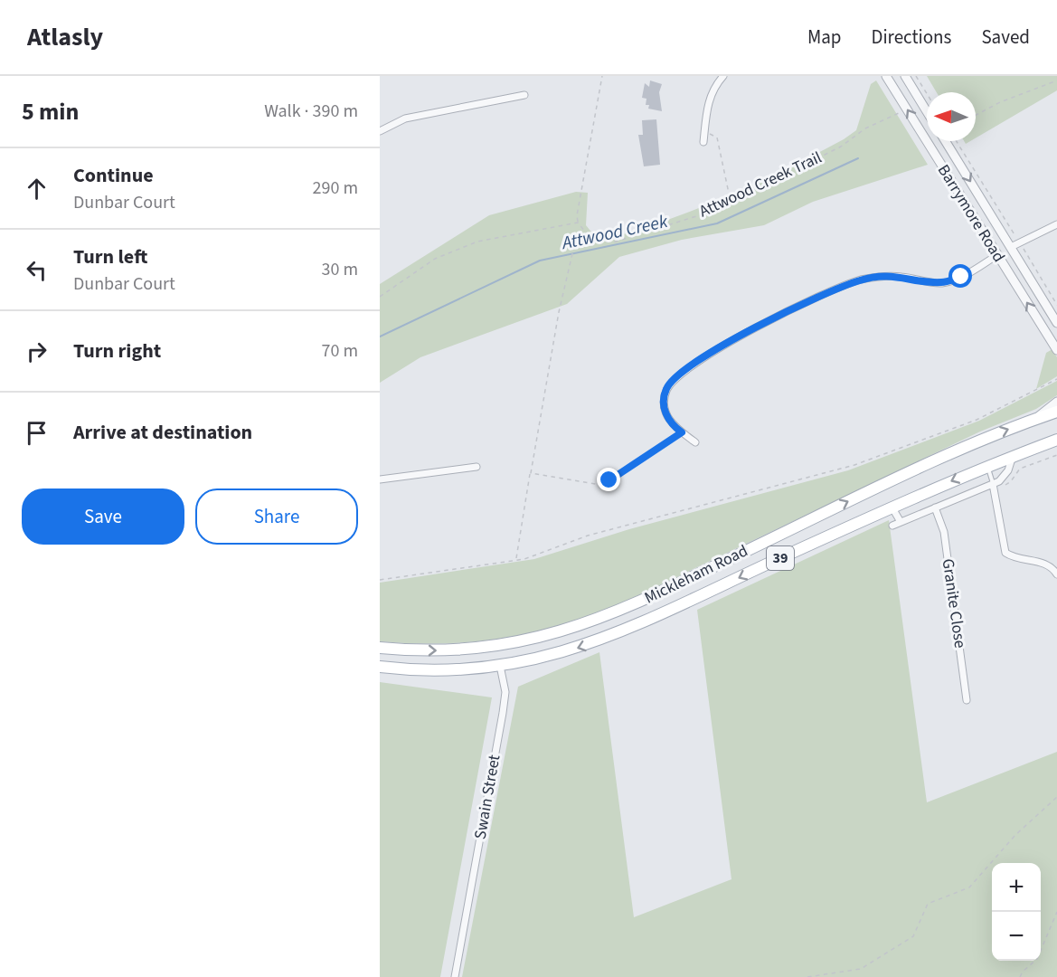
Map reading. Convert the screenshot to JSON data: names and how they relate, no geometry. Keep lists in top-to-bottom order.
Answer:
{
  "streets": {
    "main road": ["39", "Mickleham Road"],
    "street": ["Barrymore Road", "Granite Close", "Swain Street"],
    "path": ["Attwood Creek Trail"]
  },
  "crossings": [
    ["Attwood Creek Trail", "Barrymore Road"],
    ["Mickleham Road", "Swain Street"]
  ],
  "water": ["Attwood Creek"],
  "north": "left",
  "page": {
    "header": "Atlasly",
    "nav": ["Map", "Directions", "Saved"],
    "heading": ["5 min", "Walk · 390 m"],
    "list": [
      ["Continue", "Dunbar Court", "290 m"],
      ["Turn left", "Dunbar Court", "30 m"],
      ["Turn right", "70 m"],
      "Arrive at destination"
    ],
    "buttons": ["Save", "Share"],
    "map_buttons": ["+", "−"]
  }
}
